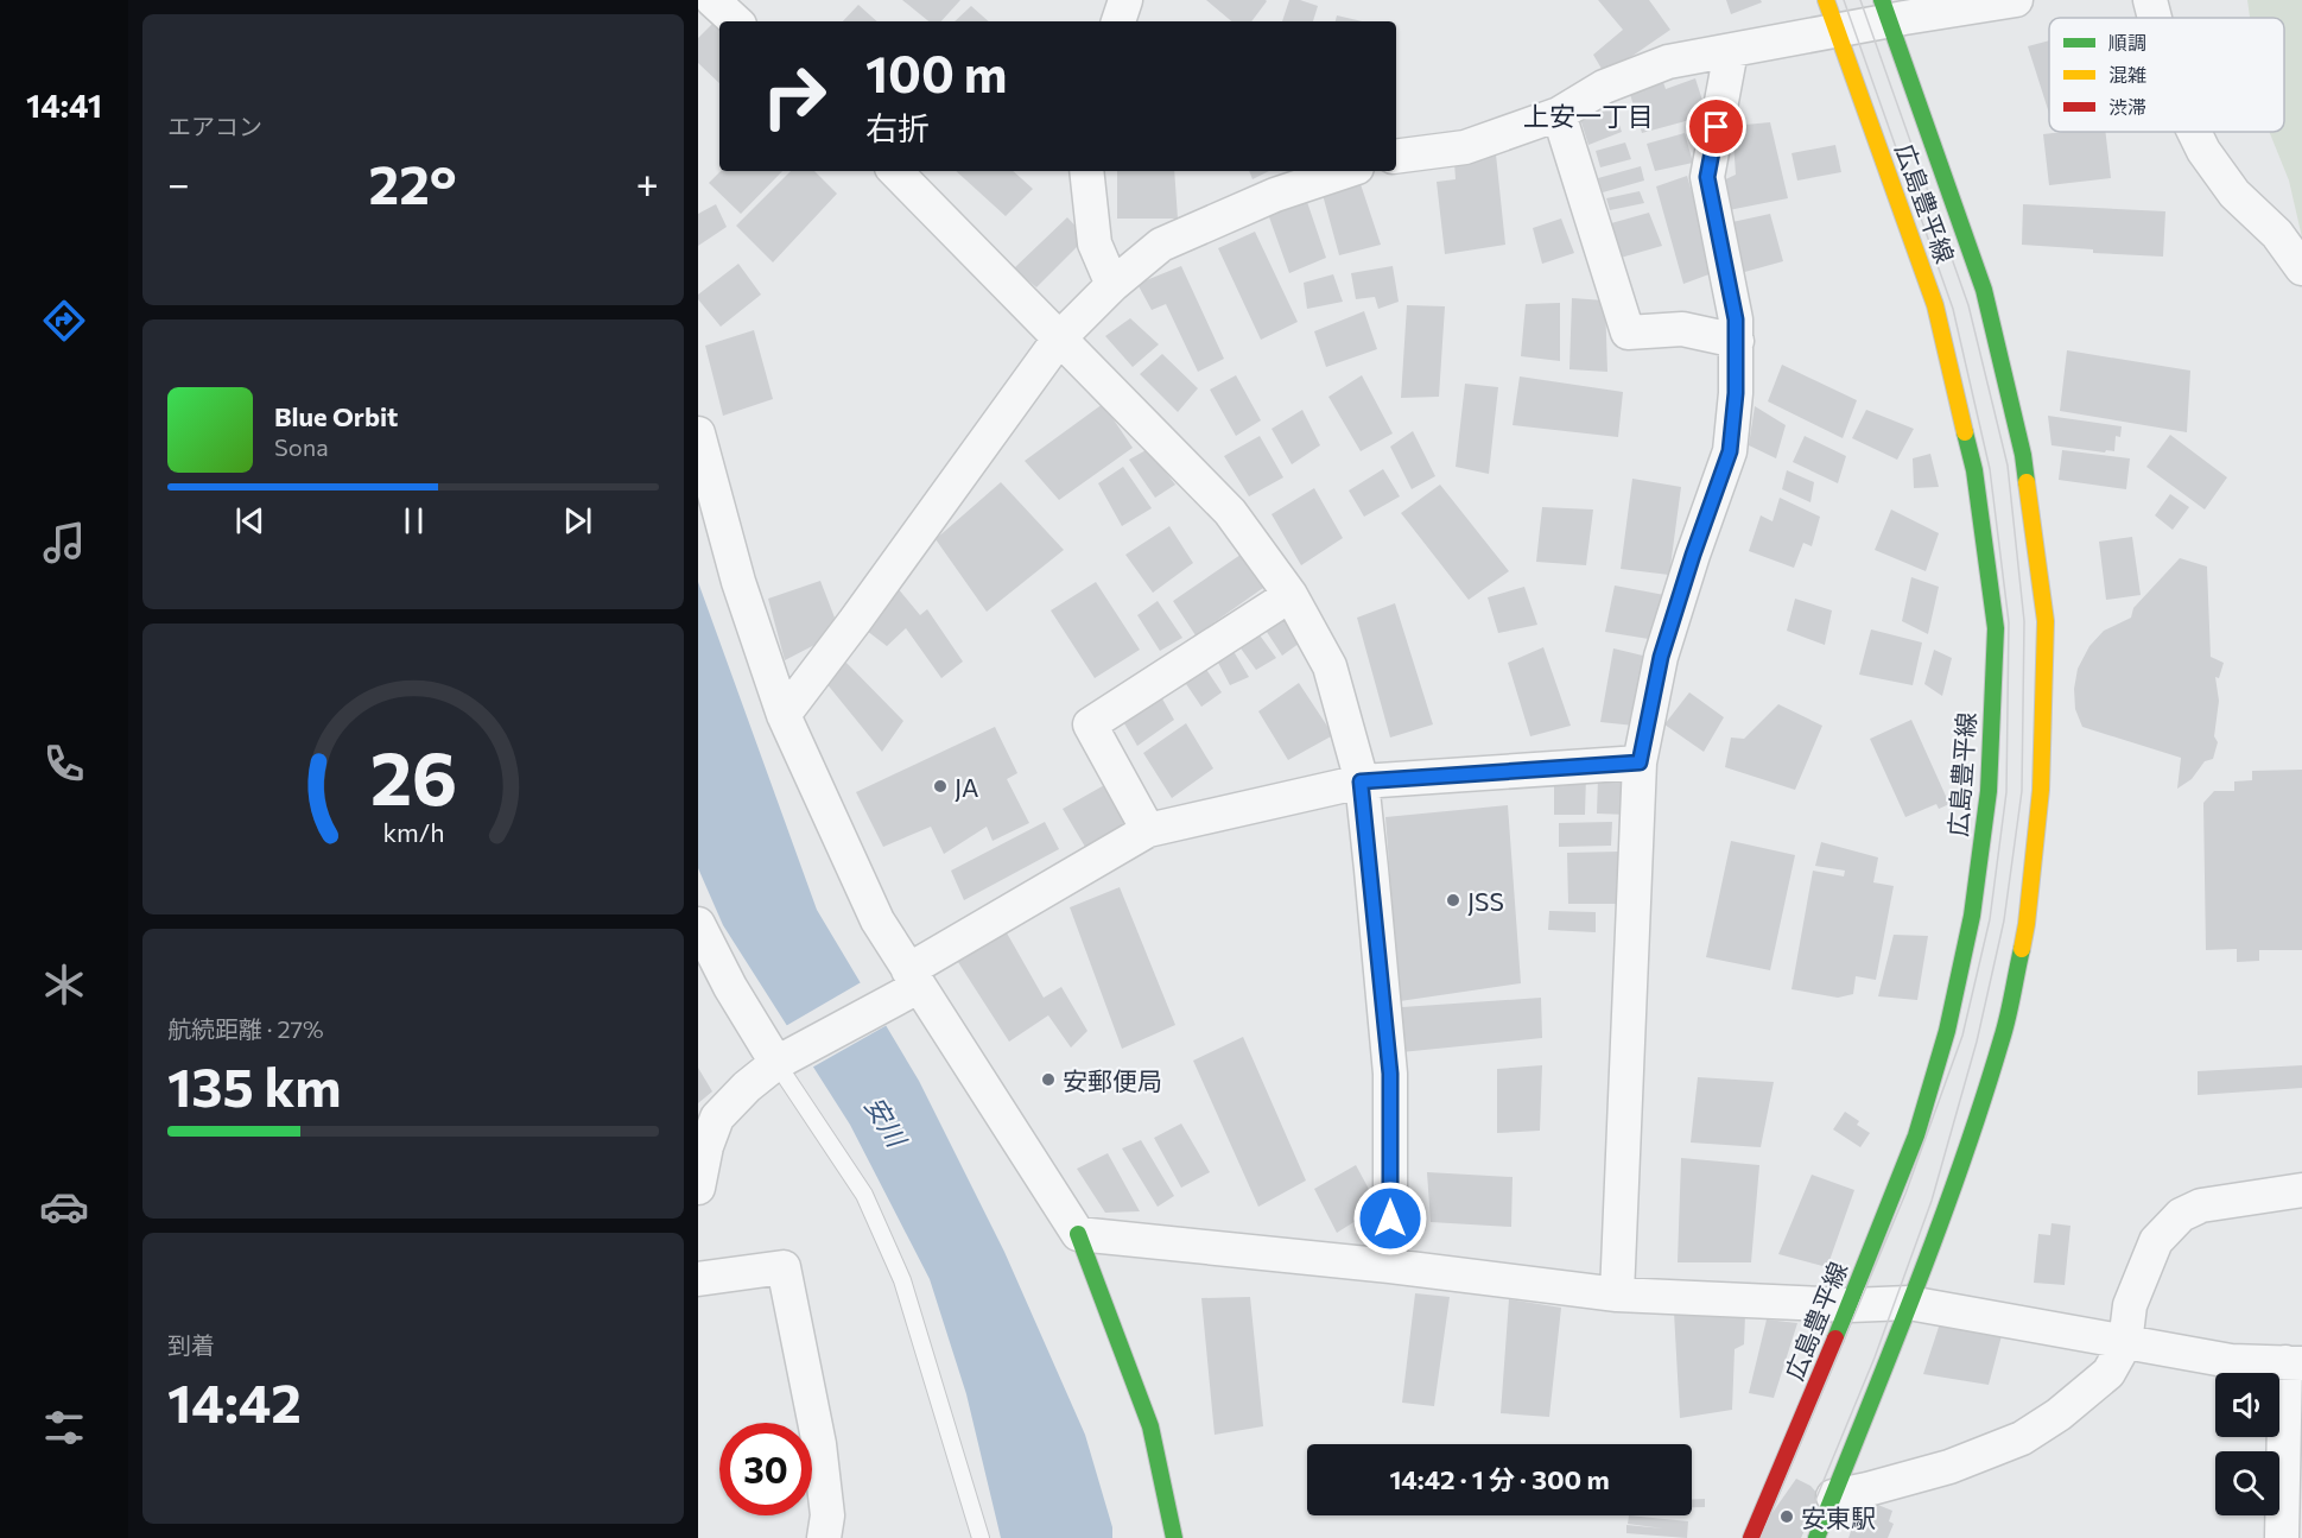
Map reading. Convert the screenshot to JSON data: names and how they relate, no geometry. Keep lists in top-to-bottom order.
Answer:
{
  "streets": {
    "main road": ["広島豊平線"]
  },
  "districts": ["上安一丁目"],
  "water": ["安川"],
  "places": [
    "JA",
    "JSS",
    "安郵便局",
    "安東駅"
  ],
  "legend": ["順調", "混雑", "渋滞"],
  "page": {
    "tabs": "14:41",
    "tile": [
      "エアコン",
      ["航続距離 · 27%", "135 km"],
      ["到着", "14:42"]
    ],
    "turn": ["100 m", "右折"],
    "heat": ["−", "22°", "+"],
    "song": ["Blue Orbit", "Sona"],
    "limit": "30",
    "trip": "14:42 · 1 分 · 300 m",
    "gauge": ["26", "km/h"]
  }
}
